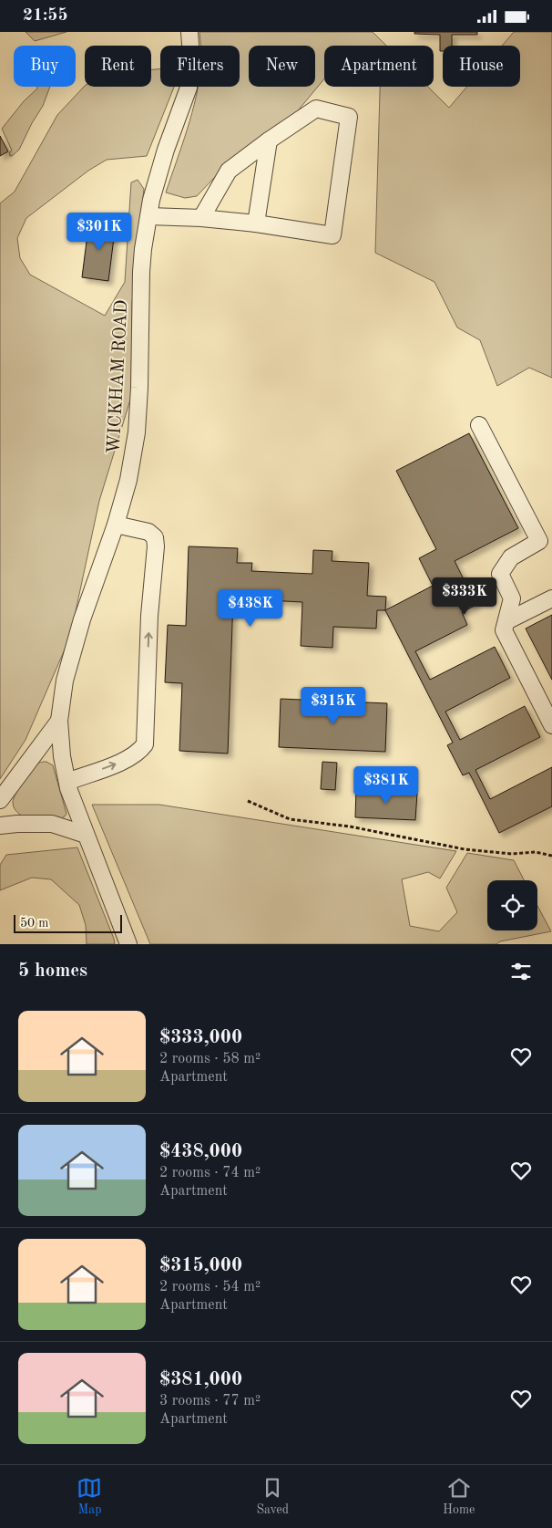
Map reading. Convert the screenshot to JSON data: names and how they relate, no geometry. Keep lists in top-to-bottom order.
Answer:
{
  "streets": {
    "street": ["WICKHAM ROAD"]
  },
  "scale_bar": "50 m",
  "page": {
    "status": "21:55",
    "chip": [
      "Buy",
      "Rent",
      "Filters",
      "New",
      "Apartment",
      "House"
    ],
    "price": [
      "$301K",
      "$333K",
      "$438K",
      "$315K",
      "$381K"
    ],
    "scale": "50 m",
    "heading": "5 homes",
    "list": [
      {
        "name": "$333,000",
        "note": "2 rooms · 58 m² · Apartment"
      },
      {
        "name": "$438,000",
        "note": "2 rooms · 74 m² · Apartment"
      },
      {
        "name": "$315,000",
        "note": "2 rooms · 54 m² · Apartment"
      },
      {
        "name": "$381,000",
        "note": "3 rooms · 77 m² · Apartment"
      }
    ],
    "tabs": ["Map", "Saved", "Home"]
  }
}
